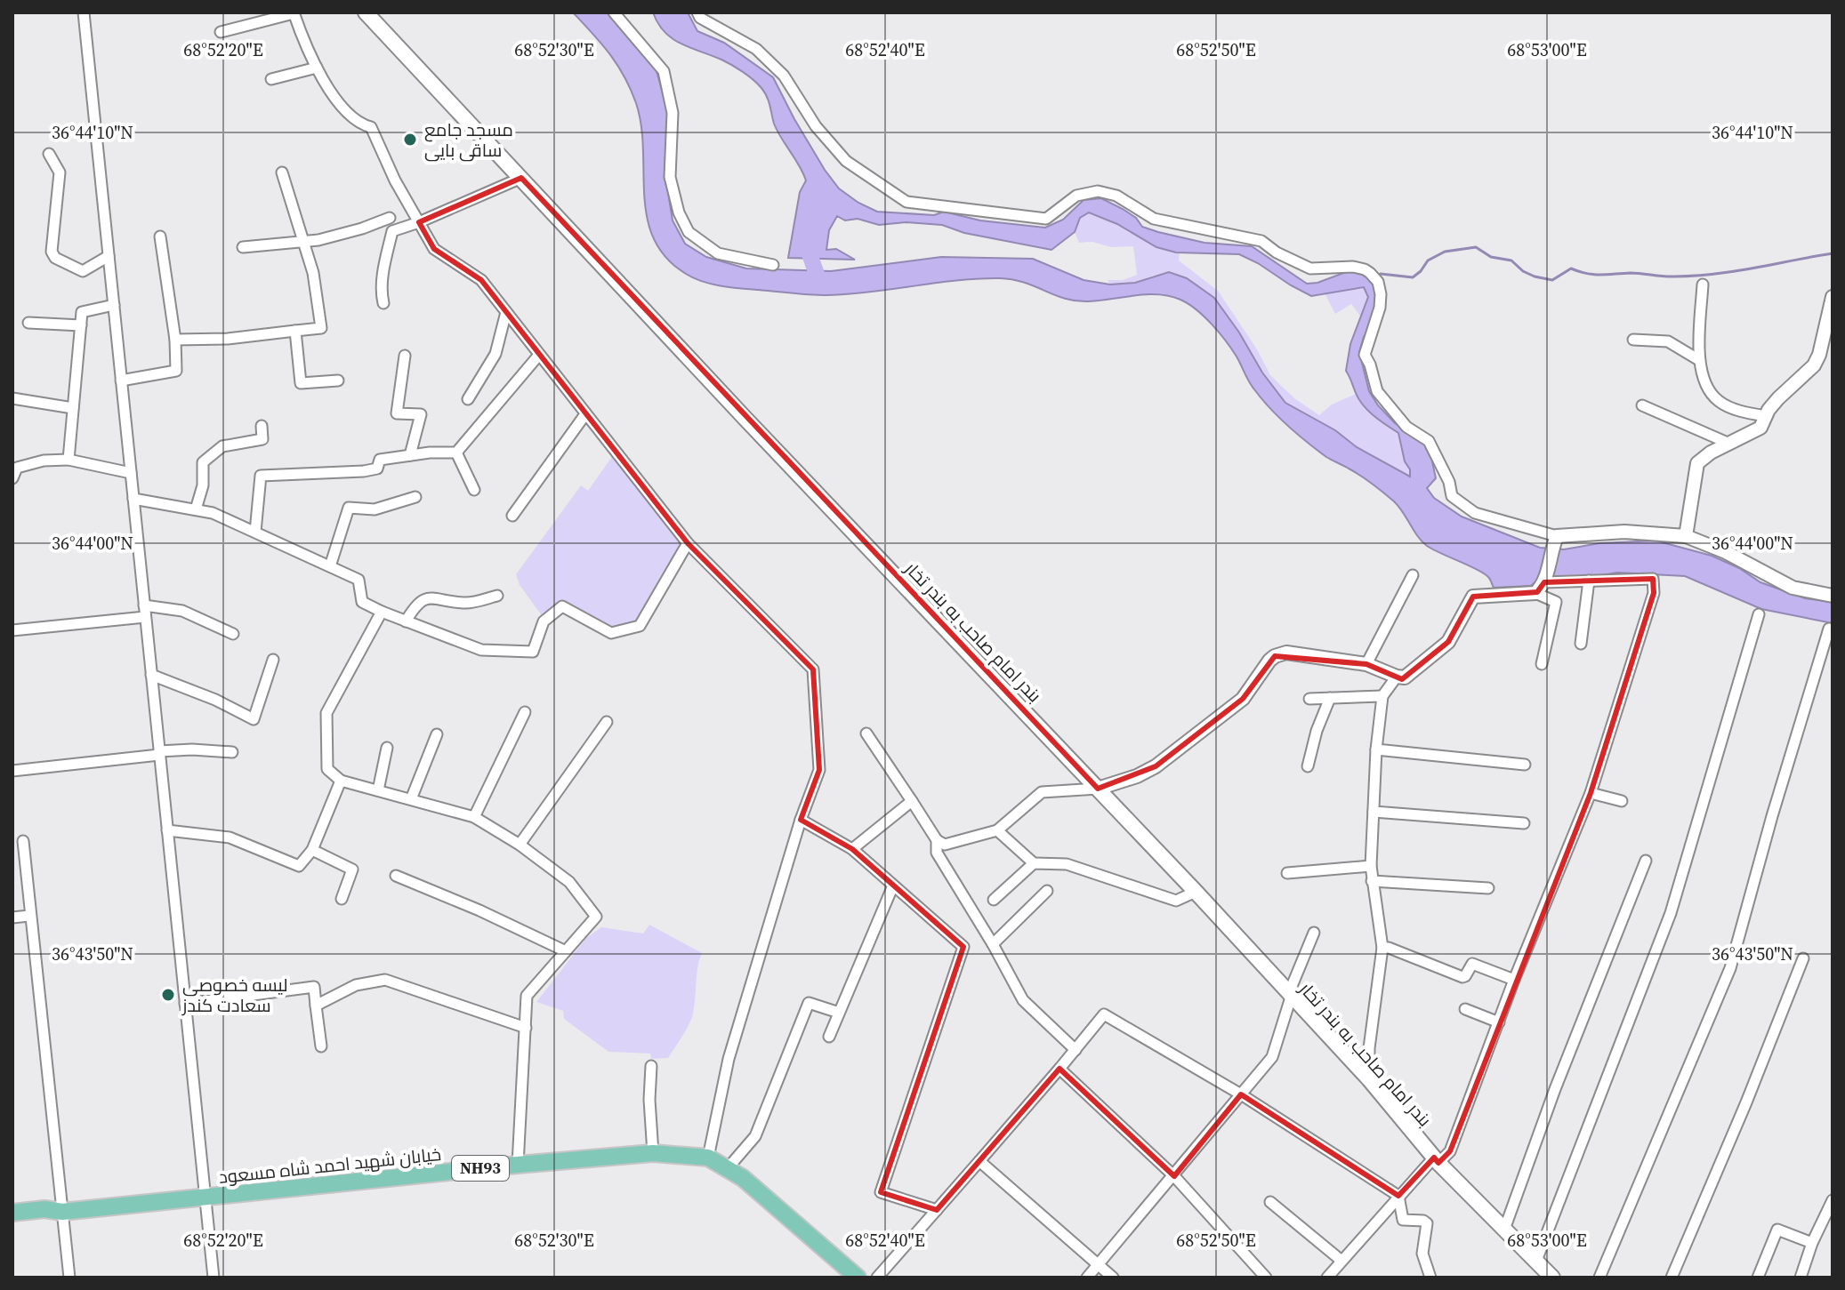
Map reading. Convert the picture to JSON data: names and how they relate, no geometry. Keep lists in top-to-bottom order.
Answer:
{
  "streets": {
    "main road": ["بندر امام صاحب به بندر تخار", "خیابان شهید احمد شاه مسعود", "NH93"]
  },
  "places": ["مسجد جامع ساقی بایی", "لیسه خصوصی سعادت کندز"],
  "coordinates": [
    "68°52'20\"E",
    "68°52'30\"E",
    "68°52'40\"E",
    "68°52'50\"E",
    "68°53'00\"E",
    "36°44'10\"N",
    "36°44'00\"N",
    "36°43'50\"N"
  ]
}
